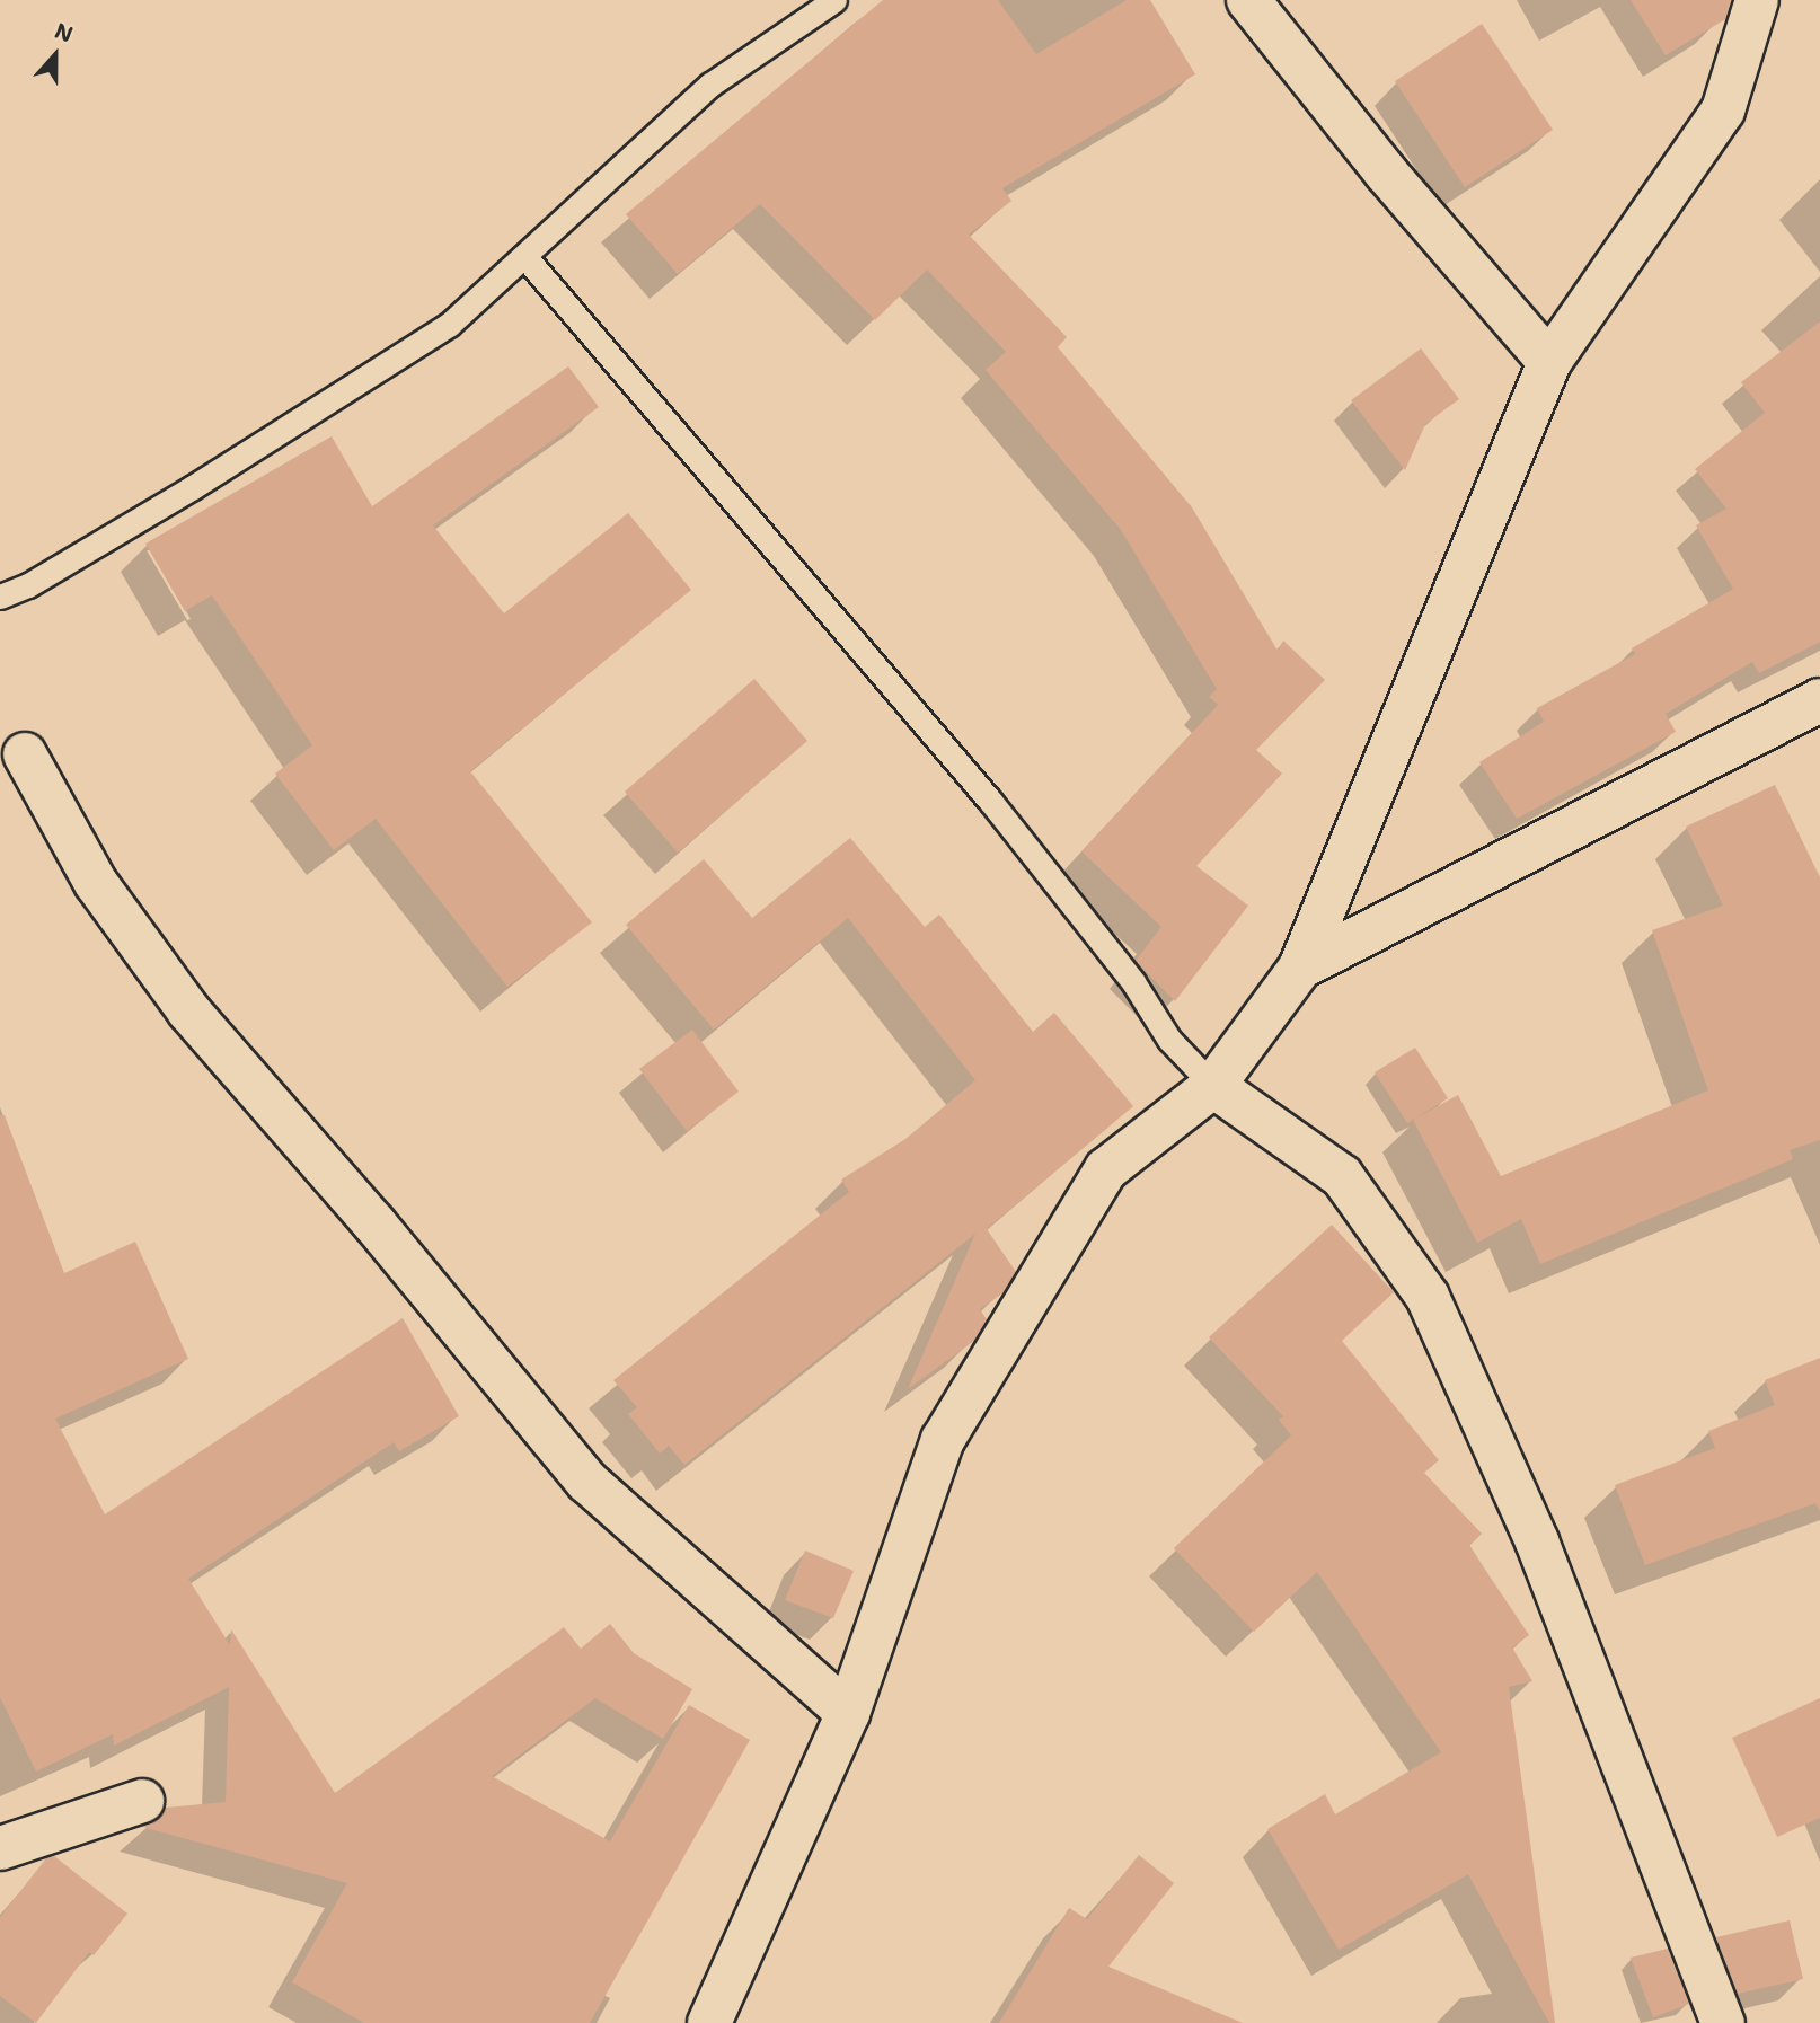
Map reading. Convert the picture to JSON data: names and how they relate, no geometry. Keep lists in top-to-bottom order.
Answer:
{
  "north": "top"
}
